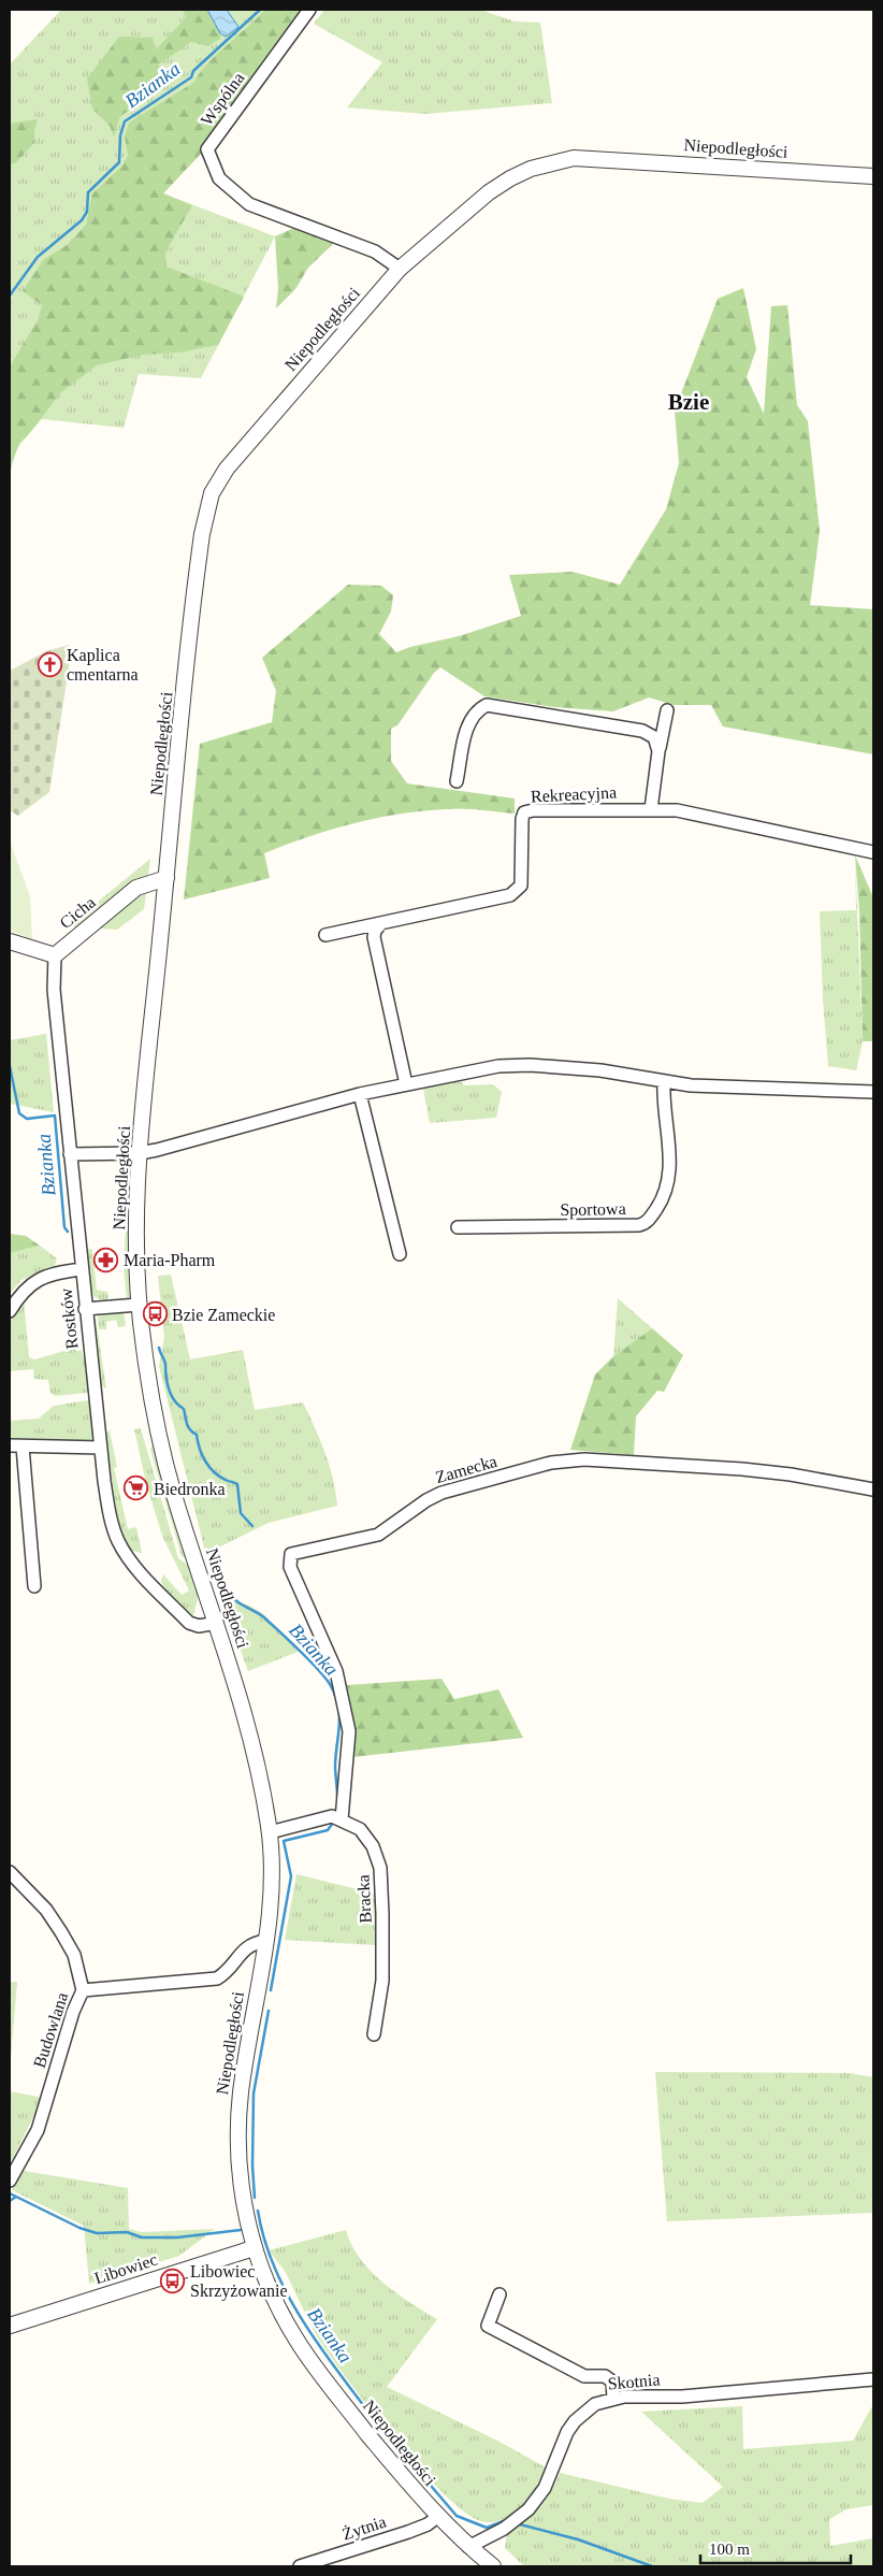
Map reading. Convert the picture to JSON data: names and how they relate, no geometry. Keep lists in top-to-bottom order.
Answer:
{
  "streets": {
    "street": [
      "Wspólna",
      "Niepodległości",
      "Rekreacyjna",
      "Cicha",
      "Sportowa",
      "Rostków",
      "Zamecka",
      "Bracka",
      "Budowlana",
      "Libowiec",
      "Skotnia",
      "Żytnia"
    ]
  },
  "crossings": [
    ["Wspólna", "Niepodległości"],
    ["Niepodległości", "Cicha"],
    ["Niepodległości", "Rostków"],
    ["Niepodległości", "Libowiec"],
    ["Niepodległości", "Skotnia"],
    ["Niepodległości", "Żytnia"],
    ["Cicha", "Rostków"],
    ["Zamecka", "Bracka"]
  ],
  "districts": ["Bzie"],
  "water": ["Bzianka"],
  "places": {
    "church": ["Kaplica cmentarna"],
    "pharmacy": ["Maria-Pharm"],
    "bus stop": ["Bzie Zameckie", "Libowiec Skrzyżowanie"],
    "supermarket": ["Biedronka"]
  },
  "scale_bar": "100 m"
}
